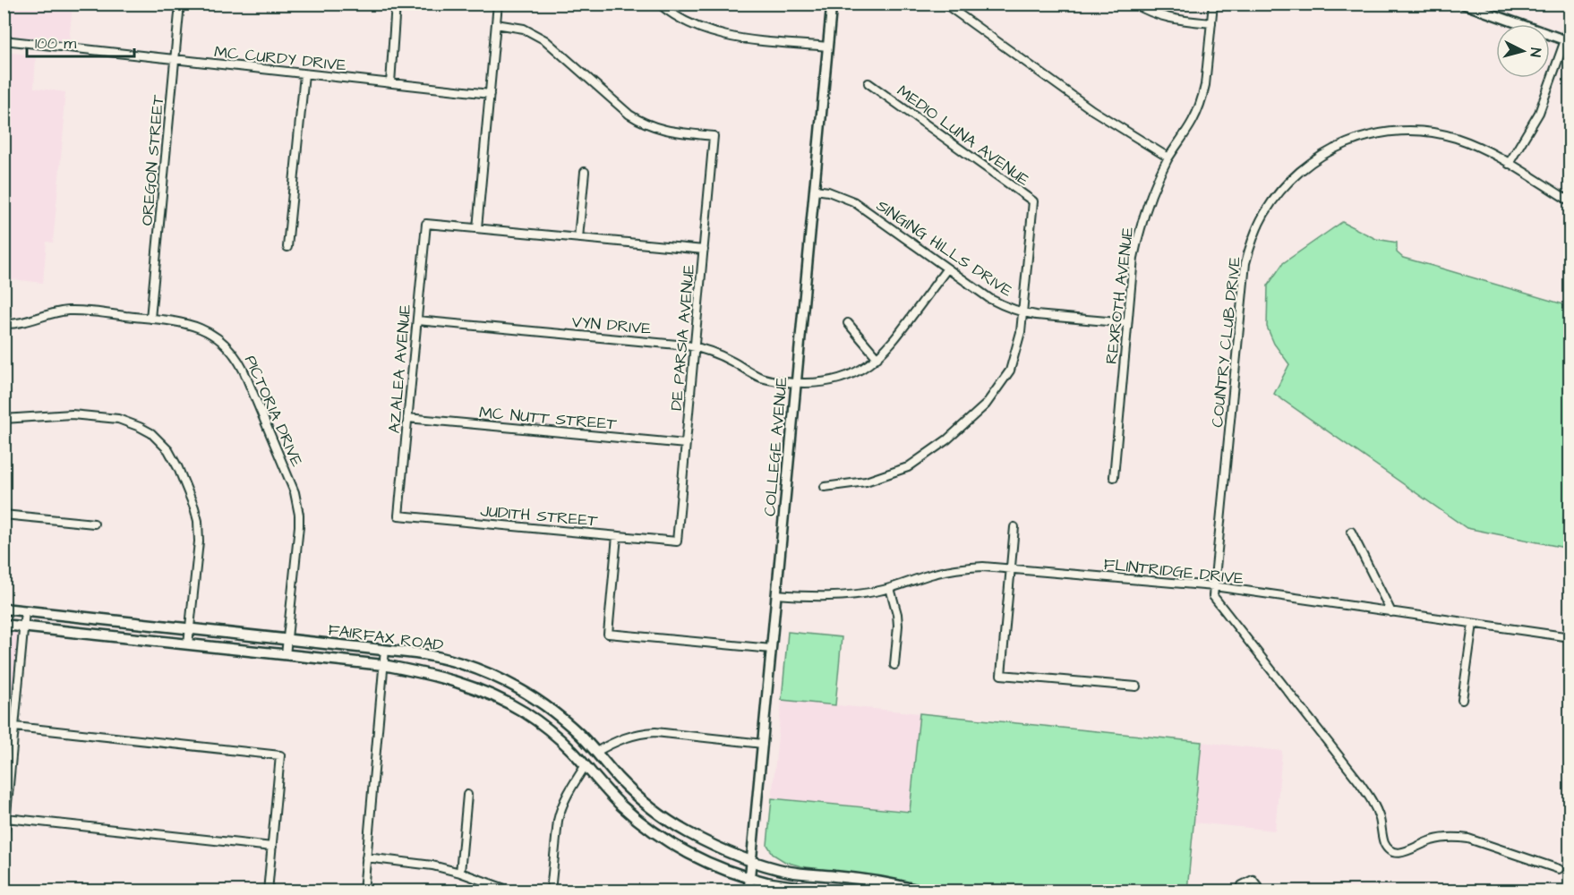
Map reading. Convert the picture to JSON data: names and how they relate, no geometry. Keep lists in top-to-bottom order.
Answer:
{
  "streets": {
    "main road": ["FAIRFAX ROAD"],
    "street": [
      "MC CURDY DRIVE",
      "MEDIO LUNA AVENUE",
      "OREGON STREET",
      "SINGING HILLS DRIVE",
      "REXROTH AVENUE",
      "VYN DRIVE",
      "DE PARSIA AVENUE",
      "COUNTRY CLUB DRIVE",
      "AZALEA AVENUE",
      "PICTORIA DRIVE",
      "MC NUTT STREET",
      "COLLEGE AVENUE",
      "JUDITH STREET",
      "FLINTRIDGE DRIVE"
    ]
  },
  "crossings": [
    ["MC CURDY DRIVE", "OREGON STREET"],
    ["MEDIO LUNA AVENUE", "SINGING HILLS DRIVE"],
    ["OREGON STREET", "PICTORIA DRIVE"],
    ["SINGING HILLS DRIVE", "REXROTH AVENUE"],
    ["SINGING HILLS DRIVE", "VYN DRIVE"],
    ["SINGING HILLS DRIVE", "COLLEGE AVENUE"],
    ["VYN DRIVE", "DE PARSIA AVENUE"],
    ["VYN DRIVE", "AZALEA AVENUE"],
    ["VYN DRIVE", "COLLEGE AVENUE"],
    ["DE PARSIA AVENUE", "MC NUTT STREET"],
    ["DE PARSIA AVENUE", "JUDITH STREET"],
    ["COUNTRY CLUB DRIVE", "FLINTRIDGE DRIVE"],
    ["AZALEA AVENUE", "MC NUTT STREET"],
    ["AZALEA AVENUE", "JUDITH STREET"],
    ["PICTORIA DRIVE", "FAIRFAX ROAD"],
    ["COLLEGE AVENUE", "FLINTRIDGE DRIVE"],
    ["COLLEGE AVENUE", "FAIRFAX ROAD"]
  ],
  "scale_bar": "100 m",
  "north": "right"
}
